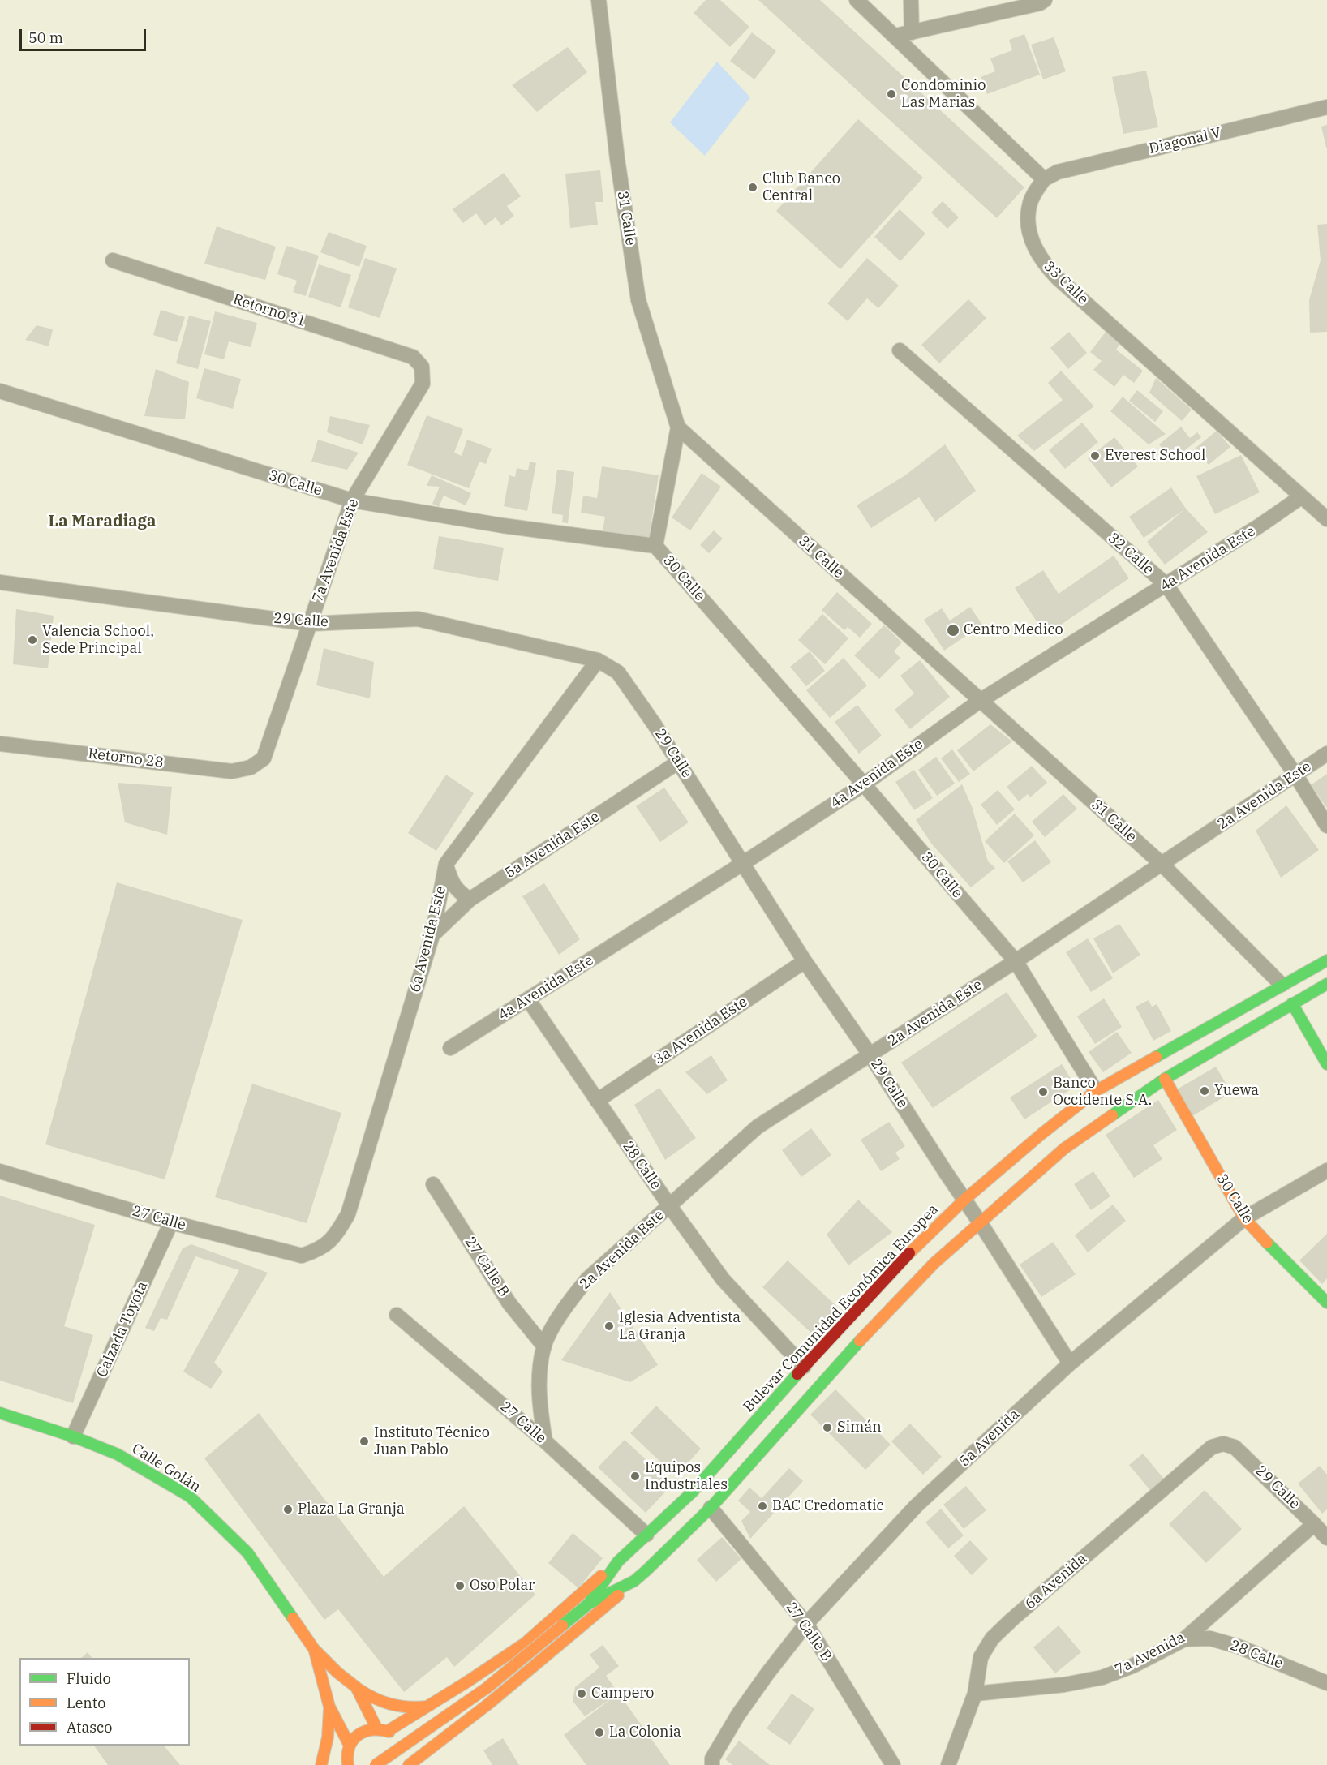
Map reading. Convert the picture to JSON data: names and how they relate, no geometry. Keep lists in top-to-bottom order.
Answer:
{
  "streets": {
    "main road": ["30 Calle", "Bulevar Comunidad Económica Europea", "Calle Golán"],
    "street": [
      "Diagonal V",
      "31 Calle",
      "33 Calle",
      "Retorno 31",
      "7a Avenida Este",
      "32 Calle",
      "4a Avenida Este",
      "29 Calle",
      "Retorno 28",
      "2a Avenida Este",
      "5a Avenida Este",
      "6a Avenida Este",
      "3a Avenida Este",
      "28 Calle",
      "27 Calle",
      "27 Calle B",
      "Calzada Toyota",
      "5a Avenida",
      "6a Avenida",
      "7a Avenida"
    ]
  },
  "crossings": [
    ["Diagonal V", "33 Calle"],
    ["31 Calle", "4a Avenida Este"],
    ["31 Calle", "2a Avenida Este"],
    ["31 Calle", "Bulevar Comunidad Económica Europea"],
    ["33 Calle", "4a Avenida Este"],
    ["Retorno 31", "7a Avenida Este"],
    ["30 Calle", "7a Avenida Este"],
    ["30 Calle", "4a Avenida Este"],
    ["30 Calle", "2a Avenida Este"],
    ["30 Calle", "Bulevar Comunidad Económica Europea"],
    ["30 Calle", "5a Avenida"],
    ["7a Avenida Este", "29 Calle"],
    ["7a Avenida Este", "Retorno 28"],
    ["32 Calle", "4a Avenida Este"],
    ["32 Calle", "2a Avenida Este"],
    ["4a Avenida Este", "29 Calle"],
    ["4a Avenida Este", "28 Calle"],
    ["29 Calle", "2a Avenida Este"],
    ["29 Calle", "5a Avenida Este"],
    ["29 Calle", "6a Avenida Este"],
    ["29 Calle", "3a Avenida Este"],
    ["29 Calle", "Bulevar Comunidad Económica Europea"],
    ["29 Calle", "5a Avenida"],
    ["29 Calle", "6a Avenida"],
    ["29 Calle", "7a Avenida"],
    ["2a Avenida Este", "28 Calle"],
    ["2a Avenida Este", "27 Calle"],
    ["2a Avenida Este", "27 Calle B"],
    ["5a Avenida Este", "6a Avenida Este"],
    ["6a Avenida Este", "27 Calle"],
    ["3a Avenida Este", "28 Calle"],
    ["28 Calle", "Bulevar Comunidad Económica Europea"],
    ["28 Calle", "7a Avenida"],
    ["27 Calle", "Bulevar Comunidad Económica Europea"],
    ["27 Calle", "Calzada Toyota"],
    ["27 Calle B", "Bulevar Comunidad Económica Europea"],
    ["27 Calle B", "5a Avenida"],
    ["Calzada Toyota", "Calle Golán"],
    ["6a Avenida", "7a Avenida"]
  ],
  "districts": ["La Maradiaga"],
  "places": [
    "Condominio Las Marias",
    "Club Banco Central",
    "Everest School",
    "Centro Medico",
    "Valencia School, Sede Principal",
    "Yuewa",
    "Banco Occidente S.A.",
    "Iglesia Adventista La Granja",
    "Simán",
    "Instituto Técnico Juan Pablo",
    "Equipos Industriales",
    "BAC Credomatic",
    "Plaza La Granja",
    "Oso Polar",
    "Campero",
    "La Colonia"
  ],
  "legend": ["Fluido", "Lento", "Atasco"],
  "scale_bar": "50 m"
}
